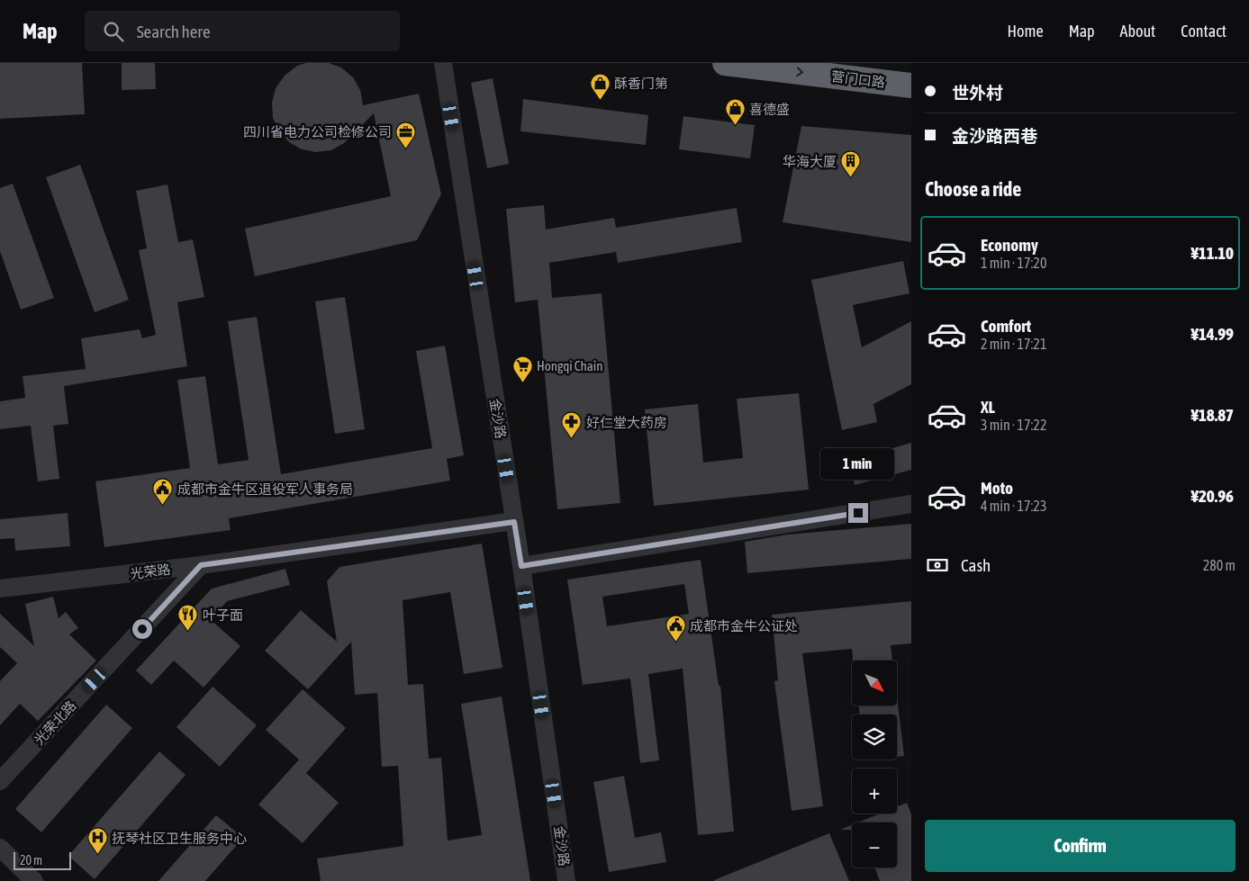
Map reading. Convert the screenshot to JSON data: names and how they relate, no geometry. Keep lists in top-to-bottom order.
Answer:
{
  "streets": {
    "highway": ["营门口路"],
    "street": ["金沙路", "光荣路", "光荣北路"]
  },
  "crossings": [
    ["金沙路", "光荣路"],
    ["光荣路", "光荣北路"]
  ],
  "one_way": ["营门口路"],
  "places": {
    "shop": ["酥香门第", "喜德盛"],
    "office": ["四川省电力公司检修公司"],
    "building": ["华海大厦"],
    "supermarket": ["Hongqi Chain"],
    "pharmacy": ["好仁堂大药房"],
    "public building": ["成都市金牛区退役军人事务局", "成都市金牛公证处"],
    "restaurant": ["叶子面"],
    "hospital": ["抚琴社区卫生服务中心"]
  },
  "scale_bar": "20 m",
  "north": "bottom right",
  "page": {
    "header": "Map",
    "search": "Search here",
    "nav": [
      "Home",
      "Map",
      "About",
      "Contact"
    ],
    "banner": ["世外村", "金沙路西巷"],
    "heading": "Choose a ride",
    "list": [
      {
        "name": "Economy",
        "note": "1 min · 17:20",
        "value": "¥11.10"
      },
      {
        "name": "Comfort",
        "note": "2 min · 17:21",
        "value": "¥14.99"
      },
      {
        "name": "XL",
        "note": "3 min · 17:22",
        "value": "¥18.87"
      },
      {
        "name": "Moto",
        "note": "4 min · 17:23",
        "value": "¥20.96"
      }
    ],
    "bubble": "1 min",
    "pay": ["Cash", "280 m"],
    "map_buttons": ["+", "−"],
    "buttons": "Confirm",
    "scale": "20 m"
  }
}
